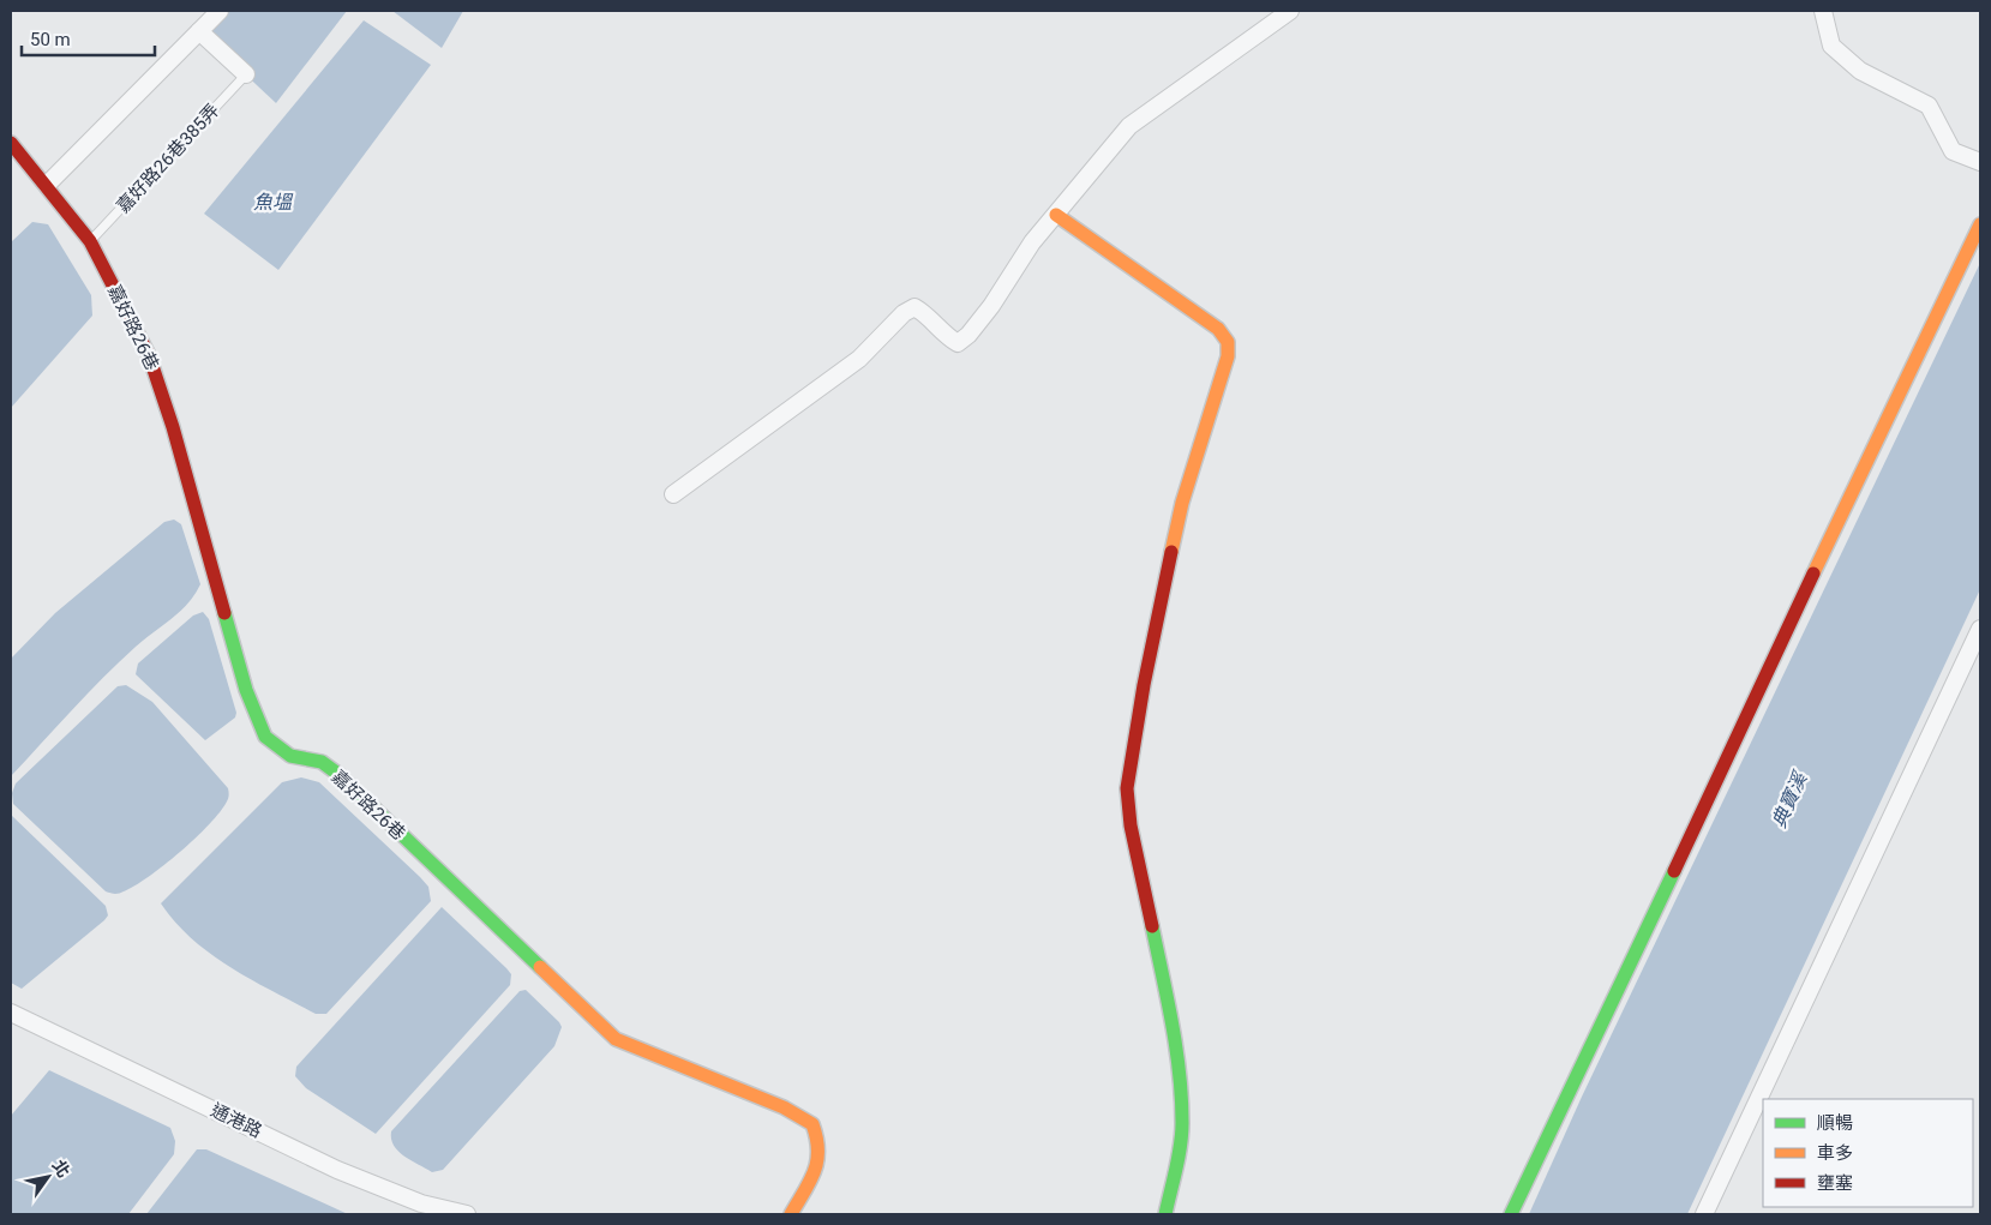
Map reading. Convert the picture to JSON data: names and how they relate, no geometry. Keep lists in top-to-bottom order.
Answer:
{
  "streets": {
    "street": ["嘉好路26巷", "通港路"],
    "lane": ["嘉好路26巷385弄"]
  },
  "crossings": [
    ["嘉好路26巷385弄", "嘉好路26巷"]
  ],
  "water": ["魚塭", "典寶溪"],
  "legend": ["順暢", "車多", "壅塞"],
  "scale_bar": "50 m",
  "north": "top right"
}
